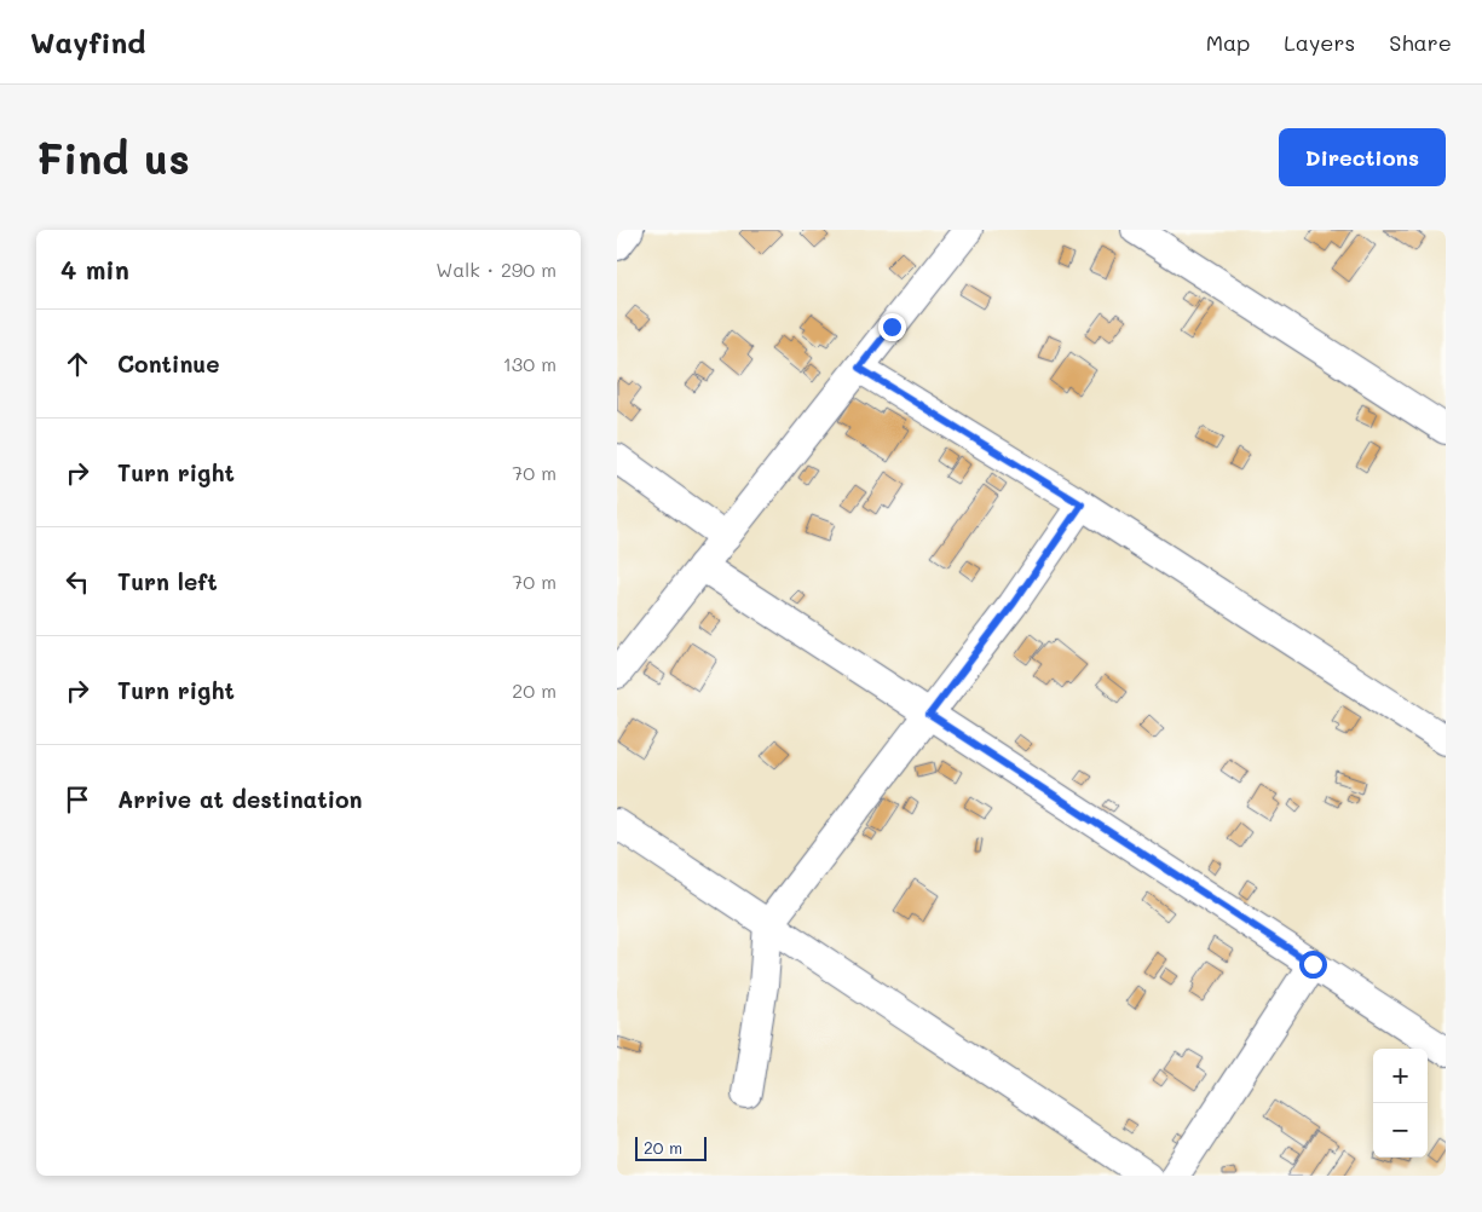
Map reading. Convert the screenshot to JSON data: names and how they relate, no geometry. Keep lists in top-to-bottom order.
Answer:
{
  "scale_bar": "20 m",
  "page": {
    "header": "Wayfind",
    "nav": ["Map", "Layers", "Share"],
    "buttons": "Directions",
    "title": "Find us",
    "heading": ["4 min", "Walk · 290 m"],
    "list": [
      ["Continue", "130 m"],
      ["Turn right", "70 m"],
      ["Turn left", "70 m"],
      ["Turn right", "20 m"],
      "Arrive at destination"
    ],
    "map_buttons": ["+", "−"],
    "scale": "20 m"
  }
}
